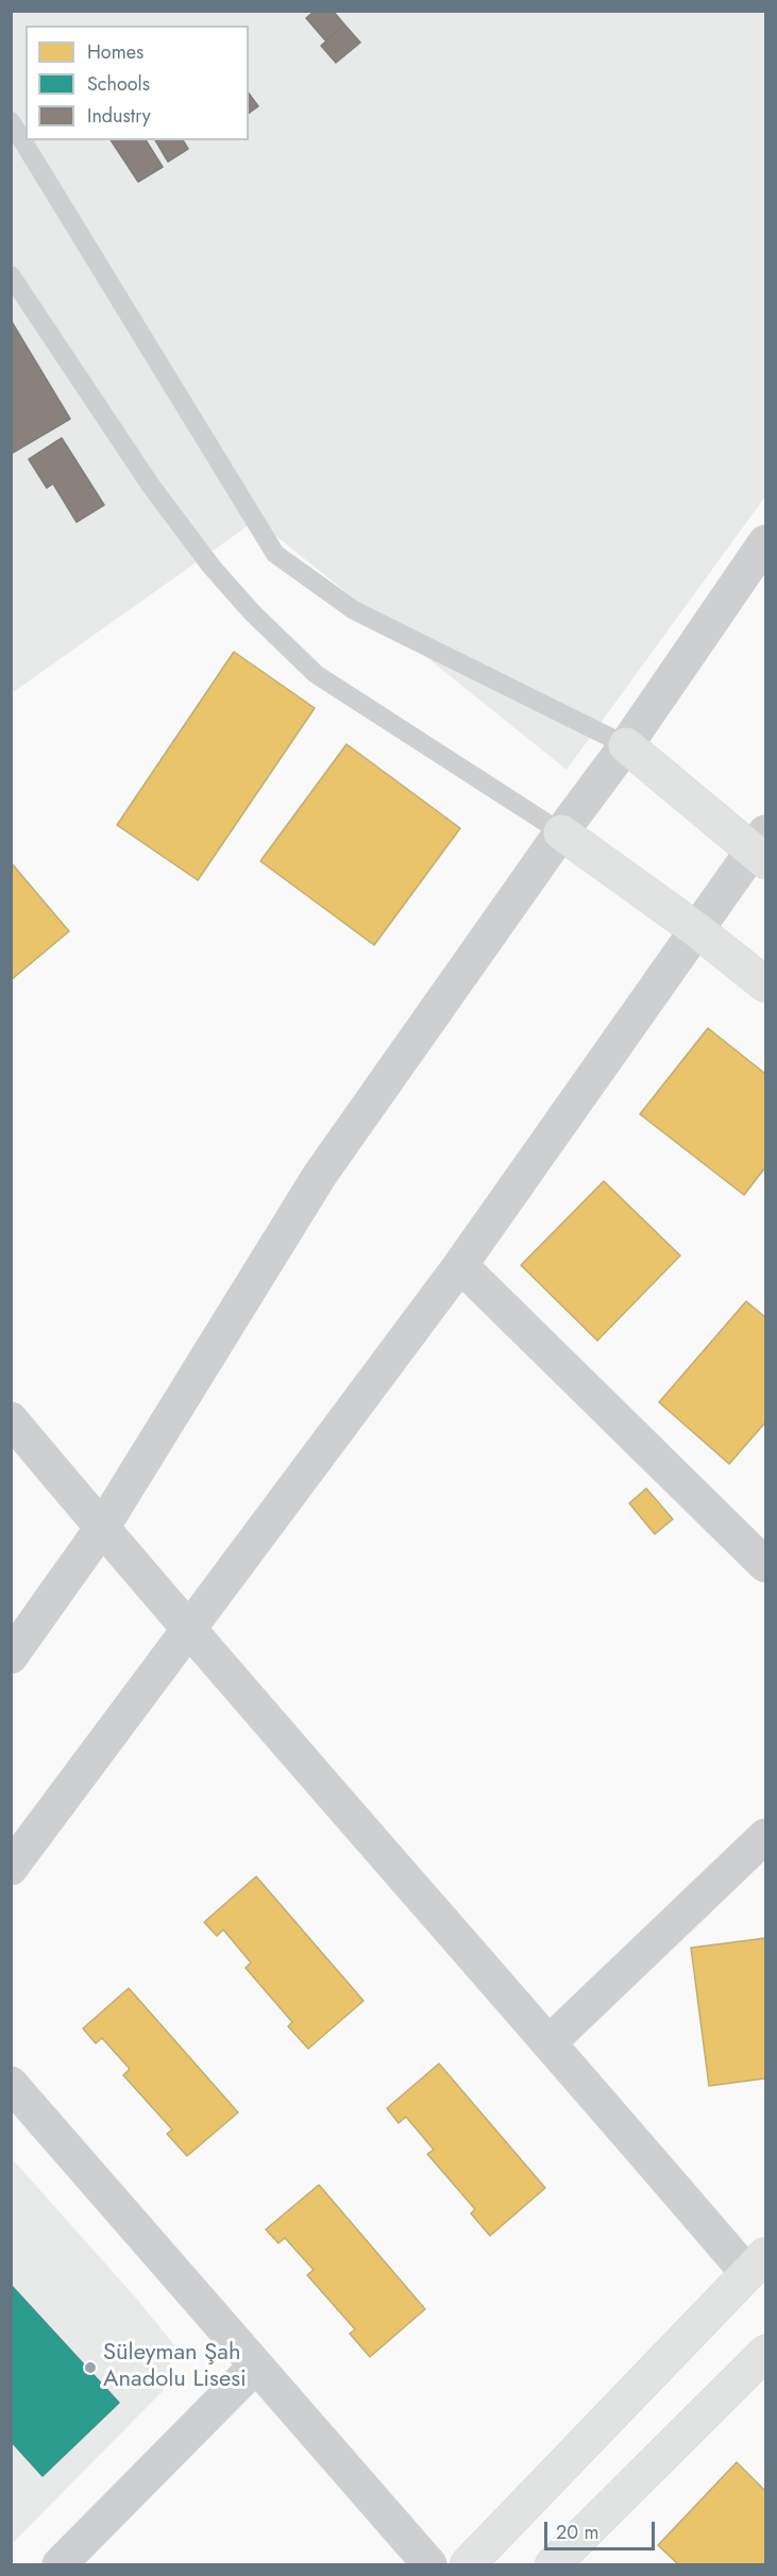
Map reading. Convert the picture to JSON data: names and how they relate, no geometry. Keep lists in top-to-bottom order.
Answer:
{
  "places": ["Süleyman Şah Anadolu Lisesi"],
  "legend": ["Homes", "Schools", "Industry"],
  "scale_bar": "20 m"
}
